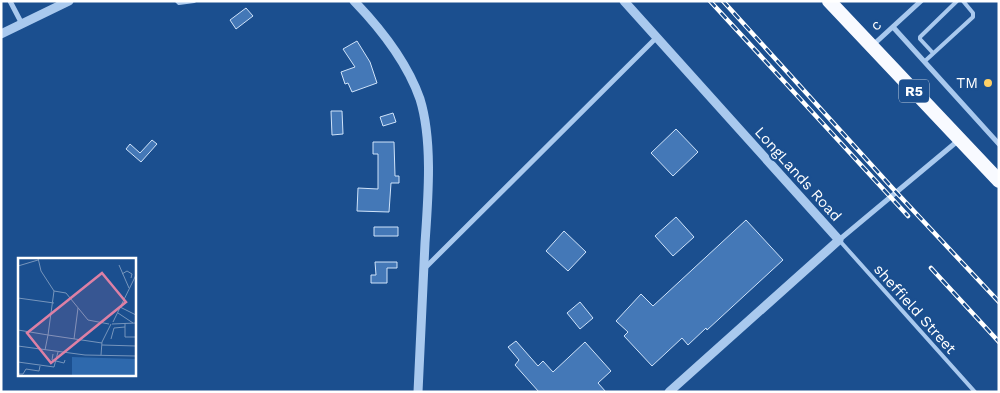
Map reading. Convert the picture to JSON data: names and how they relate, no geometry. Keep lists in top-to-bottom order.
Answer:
{
  "streets": {
    "highway": ["R5"],
    "street": ["c", "LongLands Road"],
    "lane": ["sheffield Street"]
  },
  "crossings": [
    ["c", "R5"],
    ["LongLands Road", "sheffield Street"]
  ],
  "places": ["TM"]
}
